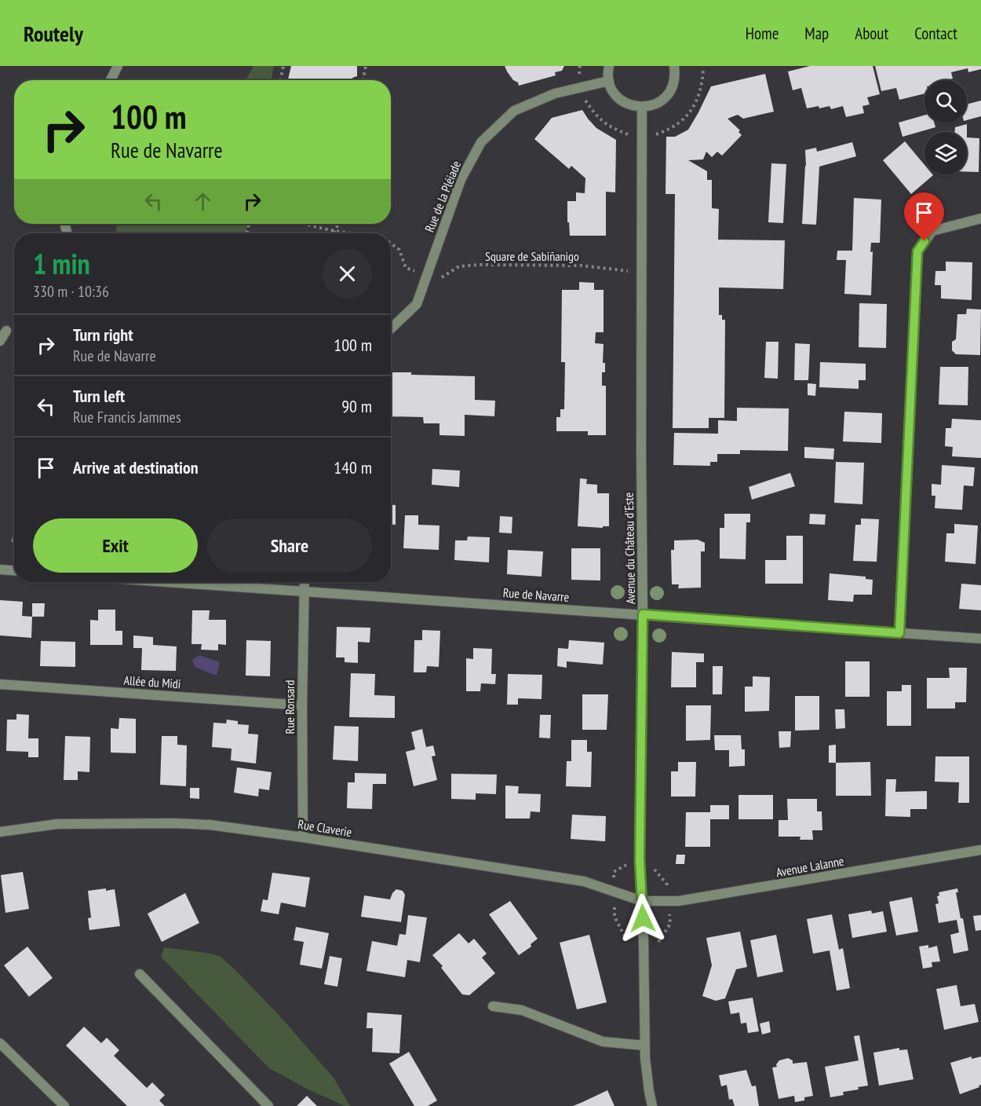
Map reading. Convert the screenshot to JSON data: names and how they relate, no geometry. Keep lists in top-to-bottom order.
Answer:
{
  "streets": {
    "street": [
      "Rue de la Pléiade",
      "Avenue du Château d'Este",
      "Rue de Navarre",
      "Allée du Midi",
      "Rue Ronsard",
      "Rue Claverie",
      "Avenue Lalanne"
    ],
    "path": ["Square de Sabiñanigo"]
  },
  "crossings": [
    ["Rue de la Pléiade", "Square de Sabiñanigo"],
    ["Square de Sabiñanigo", "Avenue du Château d'Este"],
    ["Avenue du Château d'Este", "Rue de Navarre"],
    ["Avenue du Château d'Este", "Rue Claverie"],
    ["Avenue du Château d'Este", "Avenue Lalanne"],
    ["Rue de Navarre", "Rue Ronsard"],
    ["Allée du Midi", "Rue Ronsard"],
    ["Rue Ronsard", "Rue Claverie"],
    ["Rue Claverie", "Avenue Lalanne"]
  ],
  "page": {
    "header": "Routely",
    "nav": [
      "Home",
      "Map",
      "About",
      "Contact"
    ],
    "turn": ["100 m", "Rue de Navarre"],
    "heading": ["1 min", "330 m · 10:36"],
    "list": [
      {
        "name": "Turn right",
        "note": "Rue de Navarre",
        "value": "100 m"
      },
      {
        "name": "Turn left",
        "note": "Rue Francis Jammes",
        "value": "90 m"
      },
      {
        "name": "Arrive at destination",
        "value": "140 m"
      }
    ],
    "buttons": ["Exit", "Share"]
  }
}
